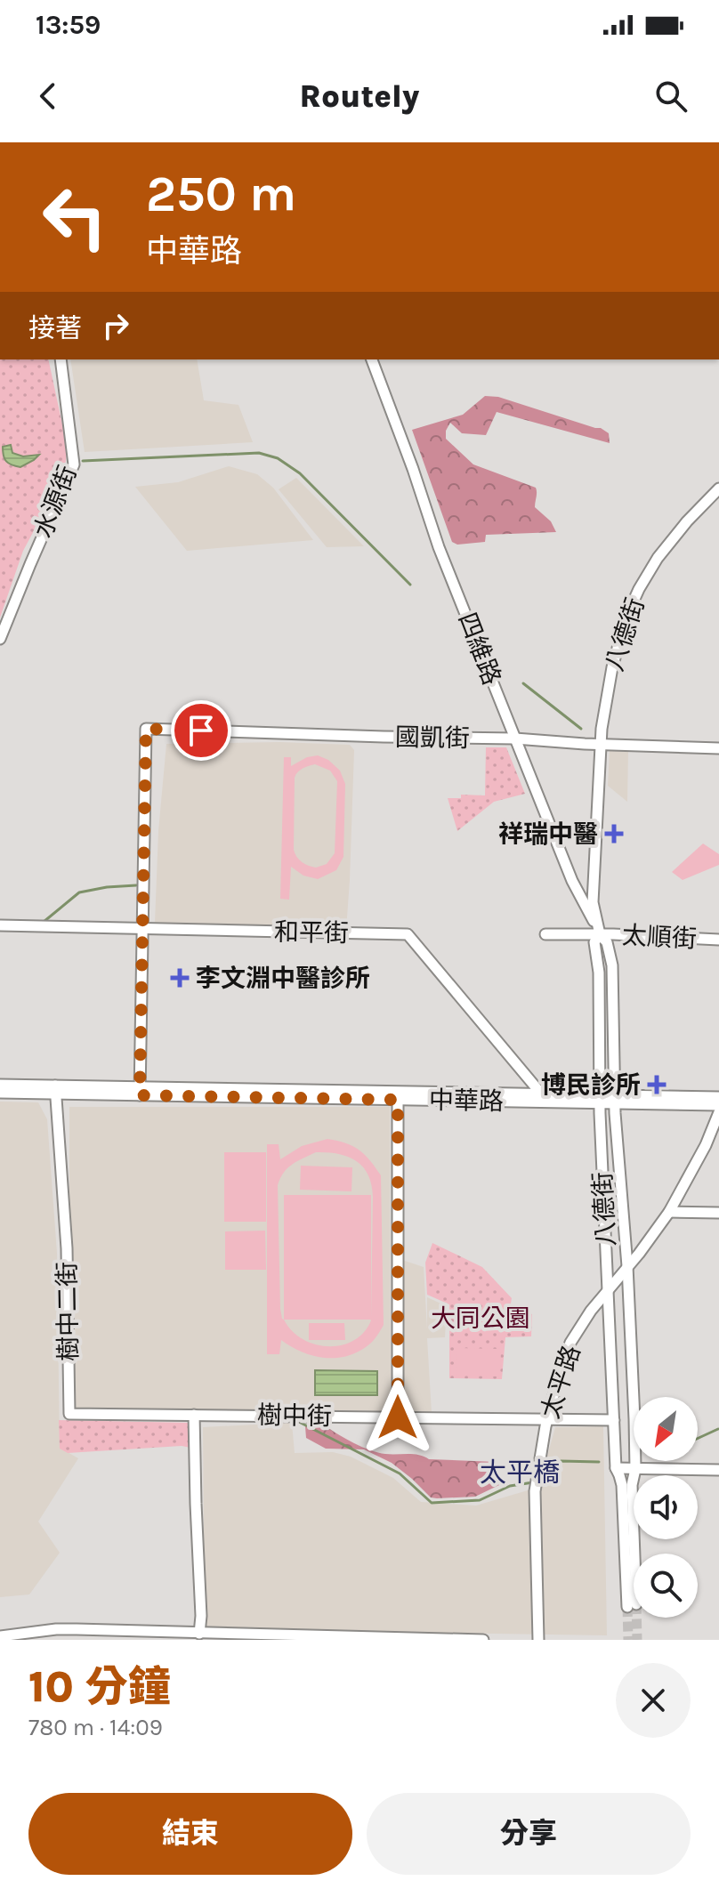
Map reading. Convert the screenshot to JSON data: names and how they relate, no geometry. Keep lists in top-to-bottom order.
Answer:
{
  "streets": {
    "street": [
      "水源街",
      "八德街",
      "四維路",
      "國凱街",
      "和平街",
      "太順街",
      "中華路",
      "樹中二街",
      "太平路",
      "樹中街"
    ]
  },
  "crossings": [
    ["八德街", "四維路"],
    ["八德街", "國凱街"],
    ["八德街", "太順街"],
    ["八德街", "中華路"],
    ["八德街", "太平路"],
    ["八德街", "樹中街"],
    ["四維路", "國凱街"],
    ["四維路", "太順街"],
    ["國凱街", "和平街"],
    ["和平街", "中華路"],
    ["中華路", "樹中二街"],
    ["樹中二街", "樹中街"],
    ["太平路", "樹中街"]
  ],
  "districts": ["太平橋"],
  "parks": ["大同公園"],
  "places": {
    "health": ["祥瑞中醫", "李文淵中醫診所", "博民診所"]
  },
  "north": "bottom left",
  "page": {
    "status": "13:59",
    "header": "Routely",
    "turn": ["250 m", "中華路"],
    "then": "接著",
    "heading": ["10 分鐘", "780 m · 14:09"],
    "buttons": ["結束", "分享"]
  }
}
